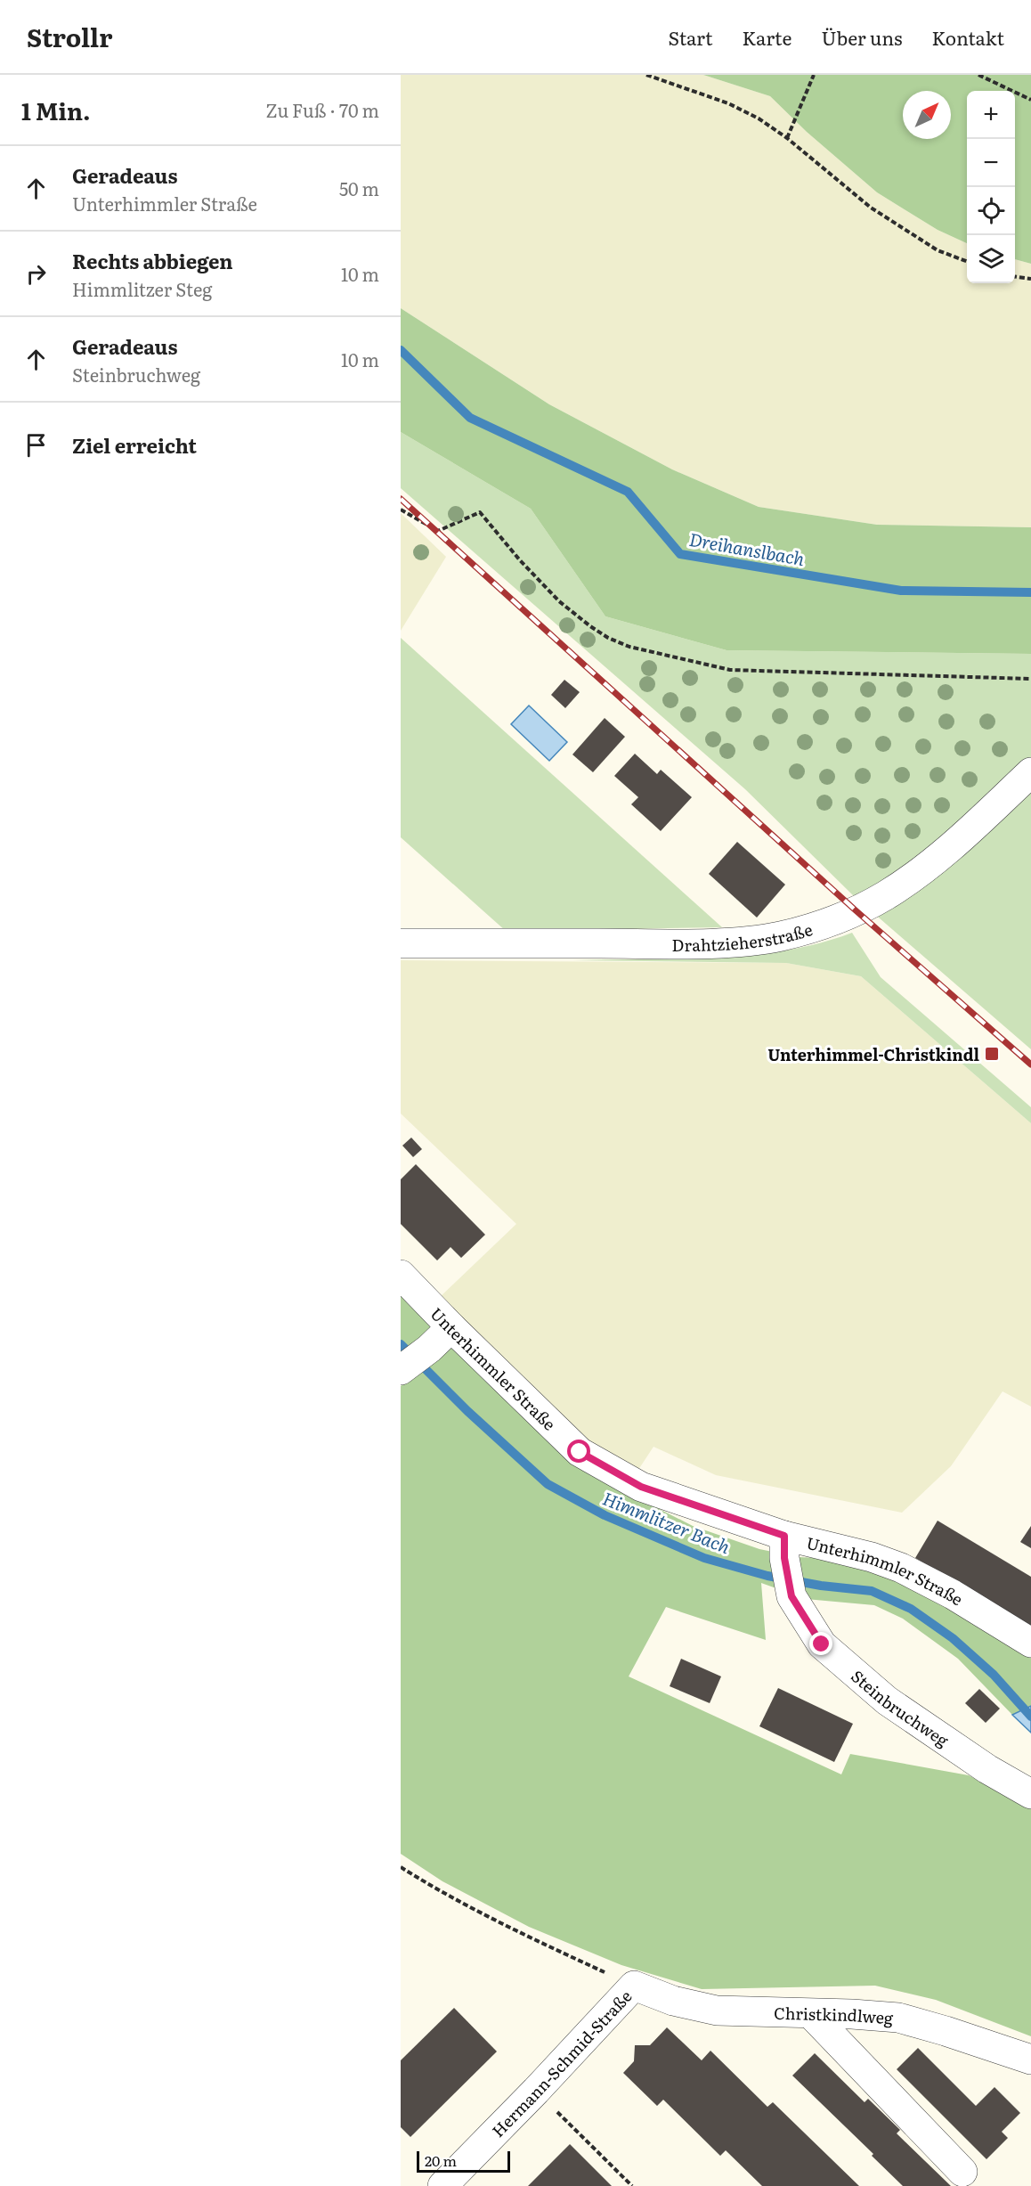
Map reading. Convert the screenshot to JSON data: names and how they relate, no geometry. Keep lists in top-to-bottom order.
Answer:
{
  "streets": {
    "street": [
      "Drahtzieherstraße",
      "Unterhimmler Straße",
      "Steinbruchweg",
      "Christkindlweg",
      "Hermann-Schmid-Straße"
    ]
  },
  "crossings": [
    ["Unterhimmler Straße", "Steinbruchweg"],
    ["Christkindlweg", "Hermann-Schmid-Straße"]
  ],
  "water": ["Dreihanslbach", "Himmlitzer Bach"],
  "places": {
    "transit": ["Unterhimmel-Christkindl"]
  },
  "scale_bar": "20 m",
  "north": "top right",
  "page": {
    "header": "Strollr",
    "nav": [
      "Start",
      "Karte",
      "Über uns",
      "Kontakt"
    ],
    "heading": ["1 Min.", "Zu Fuß · 70 m"],
    "map_buttons": ["+", "−"],
    "list": [
      ["Geradeaus", "Unterhimmler Straße", "50 m"],
      ["Rechts abbiegen", "Himmlitzer Steg", "10 m"],
      ["Geradeaus", "Steinbruchweg", "10 m"],
      "Ziel erreicht"
    ],
    "scale": "20 m"
  }
}
